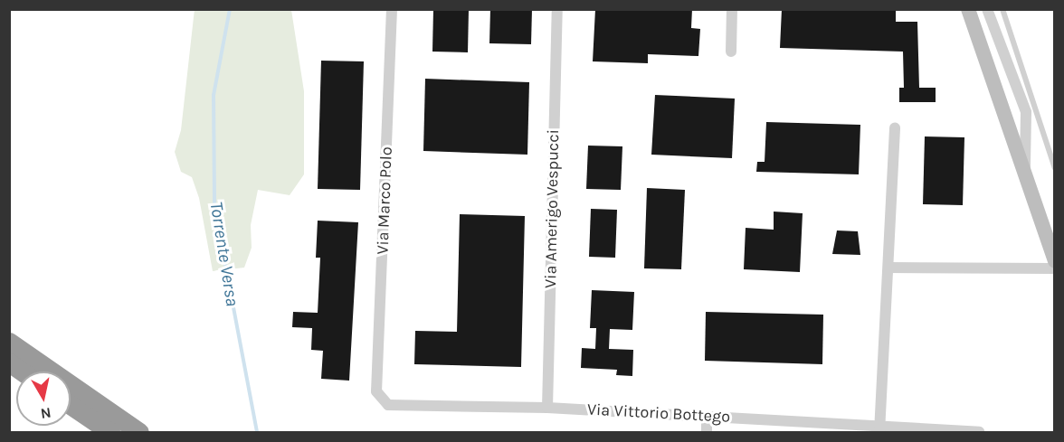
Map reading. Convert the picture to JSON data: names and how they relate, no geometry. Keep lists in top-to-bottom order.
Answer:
{
  "streets": {
    "street": ["Via Marco Polo", "Via Amerigo Vespucci", "Via Vittorio Bottego"]
  },
  "crossings": [
    ["Via Marco Polo", "Via Vittorio Bottego"],
    ["Via Amerigo Vespucci", "Via Vittorio Bottego"]
  ],
  "water": ["Torrente Versa"],
  "north": "bottom"
}
